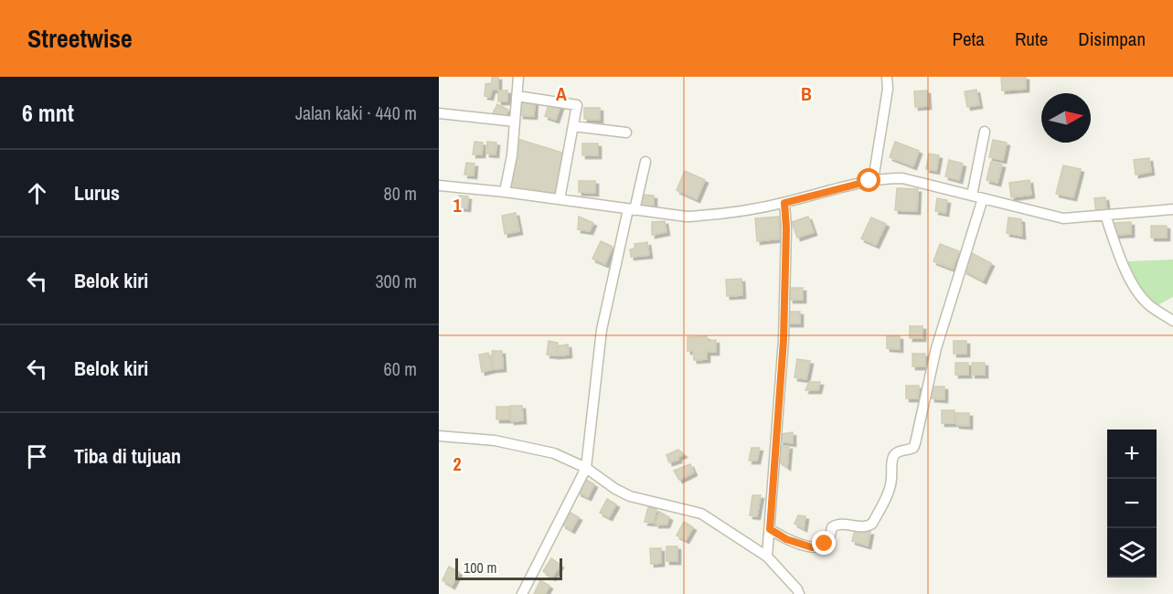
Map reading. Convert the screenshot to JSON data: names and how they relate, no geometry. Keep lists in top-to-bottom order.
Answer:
{
  "scale_bar": "100 m",
  "north": "right",
  "page": {
    "header": "Streetwise",
    "nav": ["Peta", "Rute", "Disimpan"],
    "heading": ["6 mnt", "Jalan kaki · 440 m"],
    "list": [
      ["Lurus", "80 m"],
      ["Belok kiri", "300 m"],
      ["Belok kiri", "60 m"],
      "Tiba di tujuan"
    ],
    "map_buttons": ["+", "−"],
    "scale": "100 m"
  },
  "grid": {
    "columns": ["A", "B"],
    "rows": ["1", "2"]
  }
}
